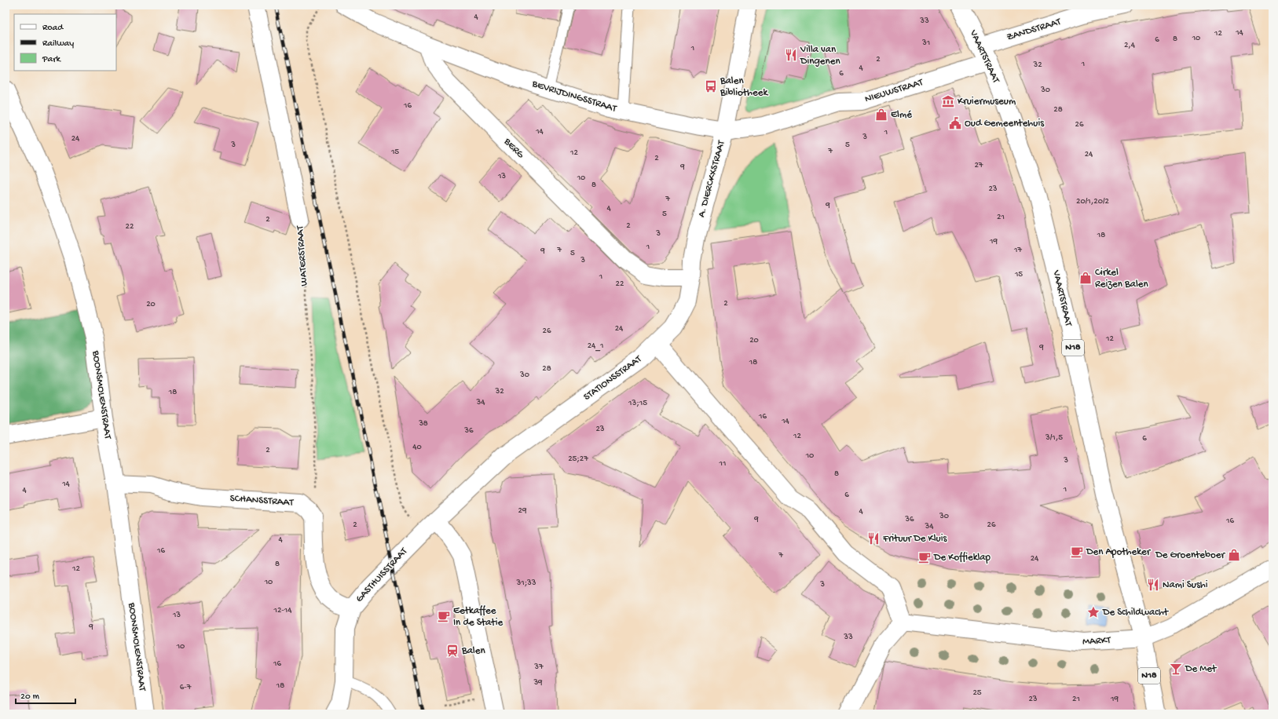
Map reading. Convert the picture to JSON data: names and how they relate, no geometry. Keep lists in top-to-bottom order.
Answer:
{
  "streets": {
    "street": [
      "ZANDSTRAAT",
      "VAARTSTRAAT",
      "NIEUWSTRAAT",
      "BEVRIJDINGSSTRAAT",
      "BERG",
      "A. DIERCKXSTRAAT",
      "WATERSTRAAT",
      "N18",
      "STATIONSSTRAAT",
      "BOONSMOLENSTRAAT",
      "SCHANSSTRAAT",
      "GASTHUISSTRAAT",
      "MARKT"
    ]
  },
  "crossings": [
    ["ZANDSTRAAT", "VAARTSTRAAT"],
    ["VAARTSTRAAT", "NIEUWSTRAAT"],
    ["VAARTSTRAAT", "N18"],
    ["VAARTSTRAAT", "MARKT"],
    ["NIEUWSTRAAT", "BEVRIJDINGSSTRAAT"],
    ["NIEUWSTRAAT", "A. DIERCKXSTRAAT"],
    ["BEVRIJDINGSSTRAAT", "BERG"],
    ["BEVRIJDINGSSTRAAT", "A. DIERCKXSTRAAT"],
    ["BERG", "A. DIERCKXSTRAAT"],
    ["A. DIERCKXSTRAAT", "STATIONSSTRAAT"],
    ["WATERSTRAAT", "SCHANSSTRAAT"],
    ["N18", "MARKT"],
    ["STATIONSSTRAAT", "GASTHUISSTRAAT"],
    ["BOONSMOLENSTRAAT", "SCHANSSTRAAT"],
    ["SCHANSSTRAAT", "GASTHUISSTRAAT"]
  ],
  "places": {
    "restaurant": ["Villa van Dingenen", "Frituur De Kluis", "Nami Sushi"],
    "bus stop": ["Balen Bibliotheek"],
    "museum": ["Kruiermuseum"],
    "shop": ["Elmé", "Cirkel Reizen Balen", "De Groenteboer"],
    "public building": ["Oud Gemeentehuis"],
    "cafe": ["Den Apotheker", "De Koffieklap", "Eetkaffee In de Statie"],
    "place": ["De Schildwacht"],
    "station": ["Balen"],
    "bar": ["De Met"]
  },
  "house_numbers": [
    "4",
    "33",
    "14",
    "12",
    "10",
    "8",
    "6",
    "31",
    "2,4",
    "1",
    "2",
    "1",
    "32",
    "4",
    "6",
    "30",
    "16",
    "28",
    "26",
    "14",
    "1",
    "3",
    "24",
    "3",
    "5",
    "7",
    "15",
    "12",
    "24",
    "2",
    "27",
    "9",
    "13",
    "10",
    "8",
    "23",
    "7",
    "20/1,20/2",
    "9",
    "4",
    "5",
    "21",
    "2",
    "2",
    "22",
    "3",
    "18",
    "19",
    "1",
    "7",
    "17",
    "9",
    "5",
    "3",
    "15",
    "1",
    "22",
    "2",
    "20",
    "24",
    "26",
    "12",
    "20",
    "24_1",
    "9",
    "18",
    "28",
    "30",
    "32",
    "18",
    "34",
    "13;15",
    "16",
    "14",
    "38",
    "23",
    "36",
    "12",
    "3/1,5",
    "6",
    "40",
    "2",
    "10",
    "25;27",
    "3",
    "11",
    "8",
    "14",
    "1",
    "4",
    "6",
    "29",
    "4",
    "30",
    "9",
    "36",
    "16",
    "2",
    "26",
    "34",
    "4",
    "16",
    "7",
    "24",
    "8",
    "12",
    "10",
    "31;33",
    "3",
    "12-14",
    "13",
    "9",
    "33",
    "10",
    "16",
    "37",
    "39",
    "18",
    "6-7",
    "25",
    "23",
    "21",
    "19"
  ],
  "legend": ["Road", "Railway", "Park"],
  "scale_bar": "20 m"
}
